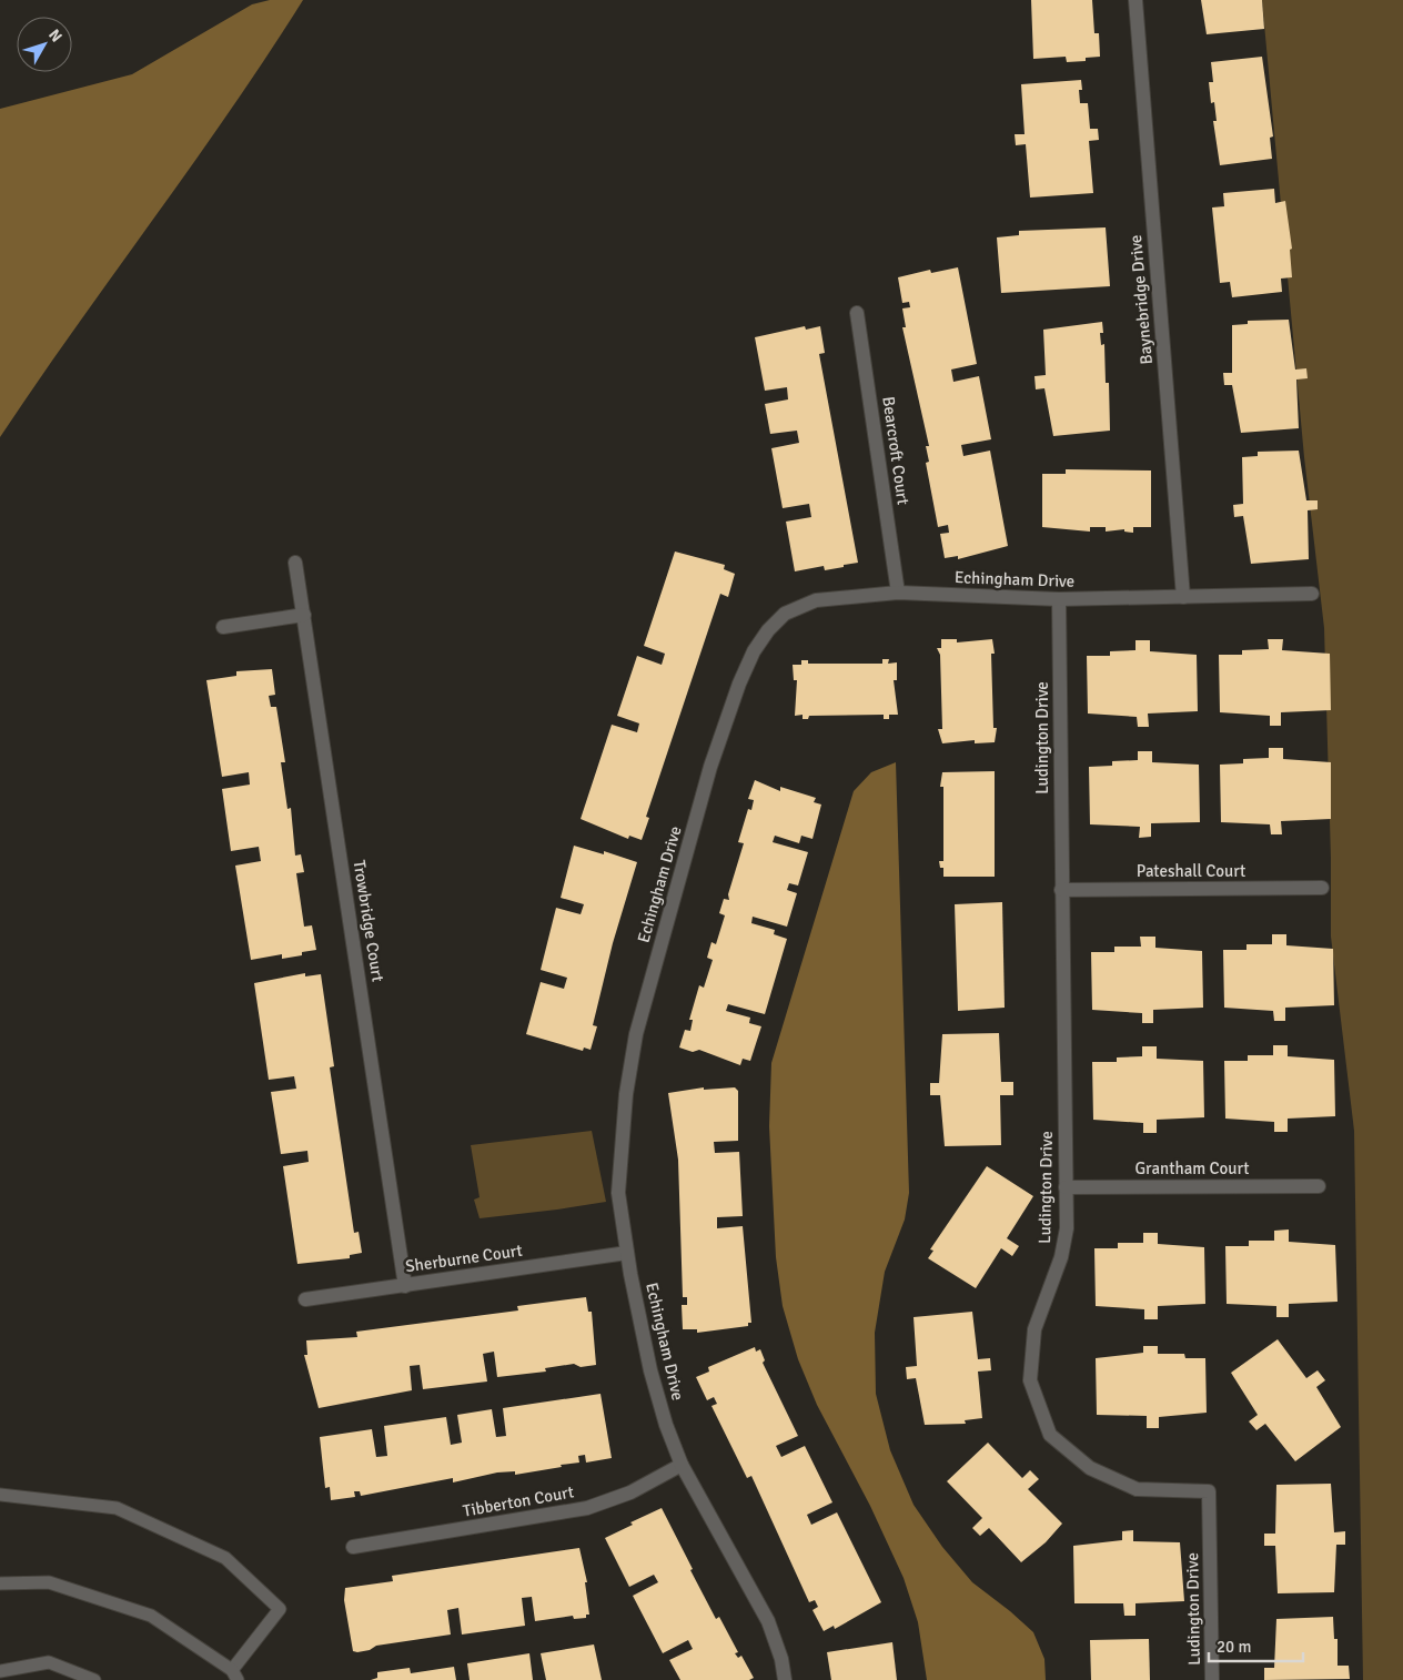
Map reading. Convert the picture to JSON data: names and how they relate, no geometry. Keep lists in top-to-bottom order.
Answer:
{
  "streets": {
    "street": [
      "Baynebridge Drive",
      "Bearcroft Court",
      "Echingham Drive",
      "Ludington Drive",
      "Pateshall Court",
      "Trowbridge Court",
      "Grantham Court",
      "Sherburne Court",
      "Tibberton Court"
    ]
  },
  "crossings": [
    ["Baynebridge Drive", "Echingham Drive"],
    ["Bearcroft Court", "Echingham Drive"],
    ["Echingham Drive", "Ludington Drive"],
    ["Echingham Drive", "Sherburne Court"],
    ["Echingham Drive", "Tibberton Court"],
    ["Ludington Drive", "Pateshall Court"],
    ["Ludington Drive", "Grantham Court"],
    ["Trowbridge Court", "Sherburne Court"]
  ],
  "scale_bar": "20 m",
  "north": "top right"
}
